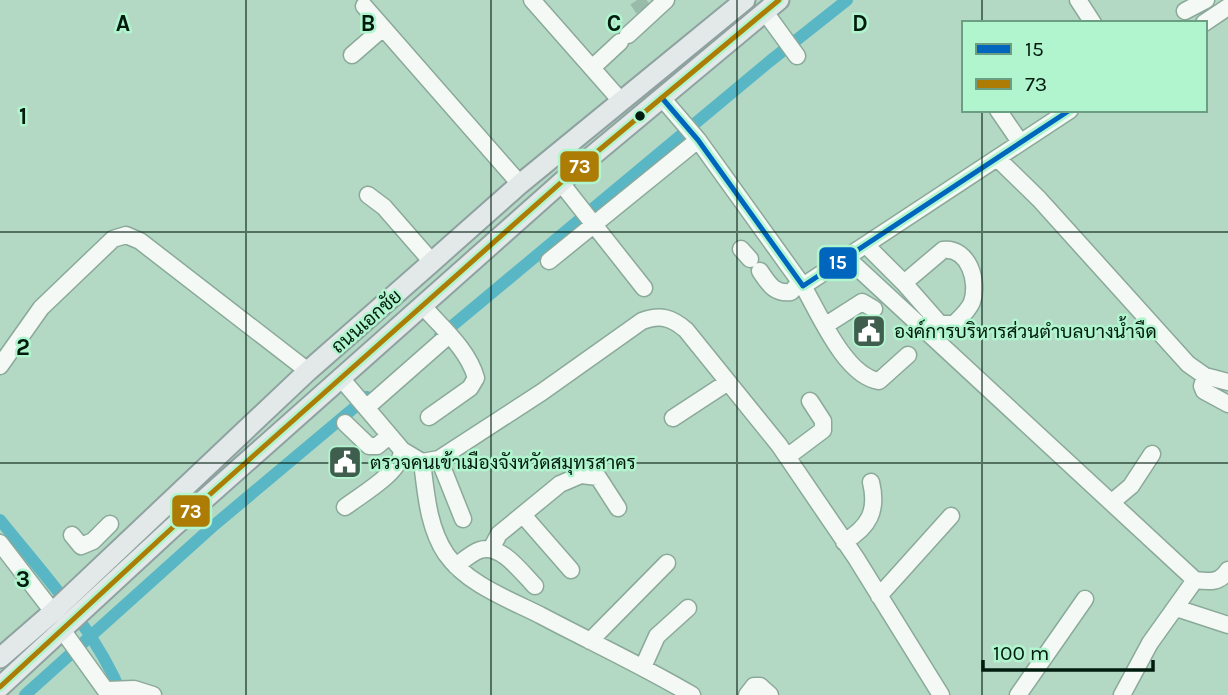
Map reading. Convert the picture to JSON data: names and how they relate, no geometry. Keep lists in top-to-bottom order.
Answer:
{
  "streets": {
    "main road": ["ถนนเอกชัย"]
  },
  "places": {
    "public building": ["องค์การบริหารส่วนตำบลบางน้ำจืด", "ตรวจคนเข้าเมืองจังหวัดสมุทรสาคร"]
  },
  "lines": ["transit line 73", "transit line 15"],
  "legend": ["15", "73"],
  "scale_bar": "100 m",
  "grid": {
    "columns": [
      "A",
      "B",
      "C",
      "D"
    ],
    "rows": ["1", "2", "3"]
  }
}
